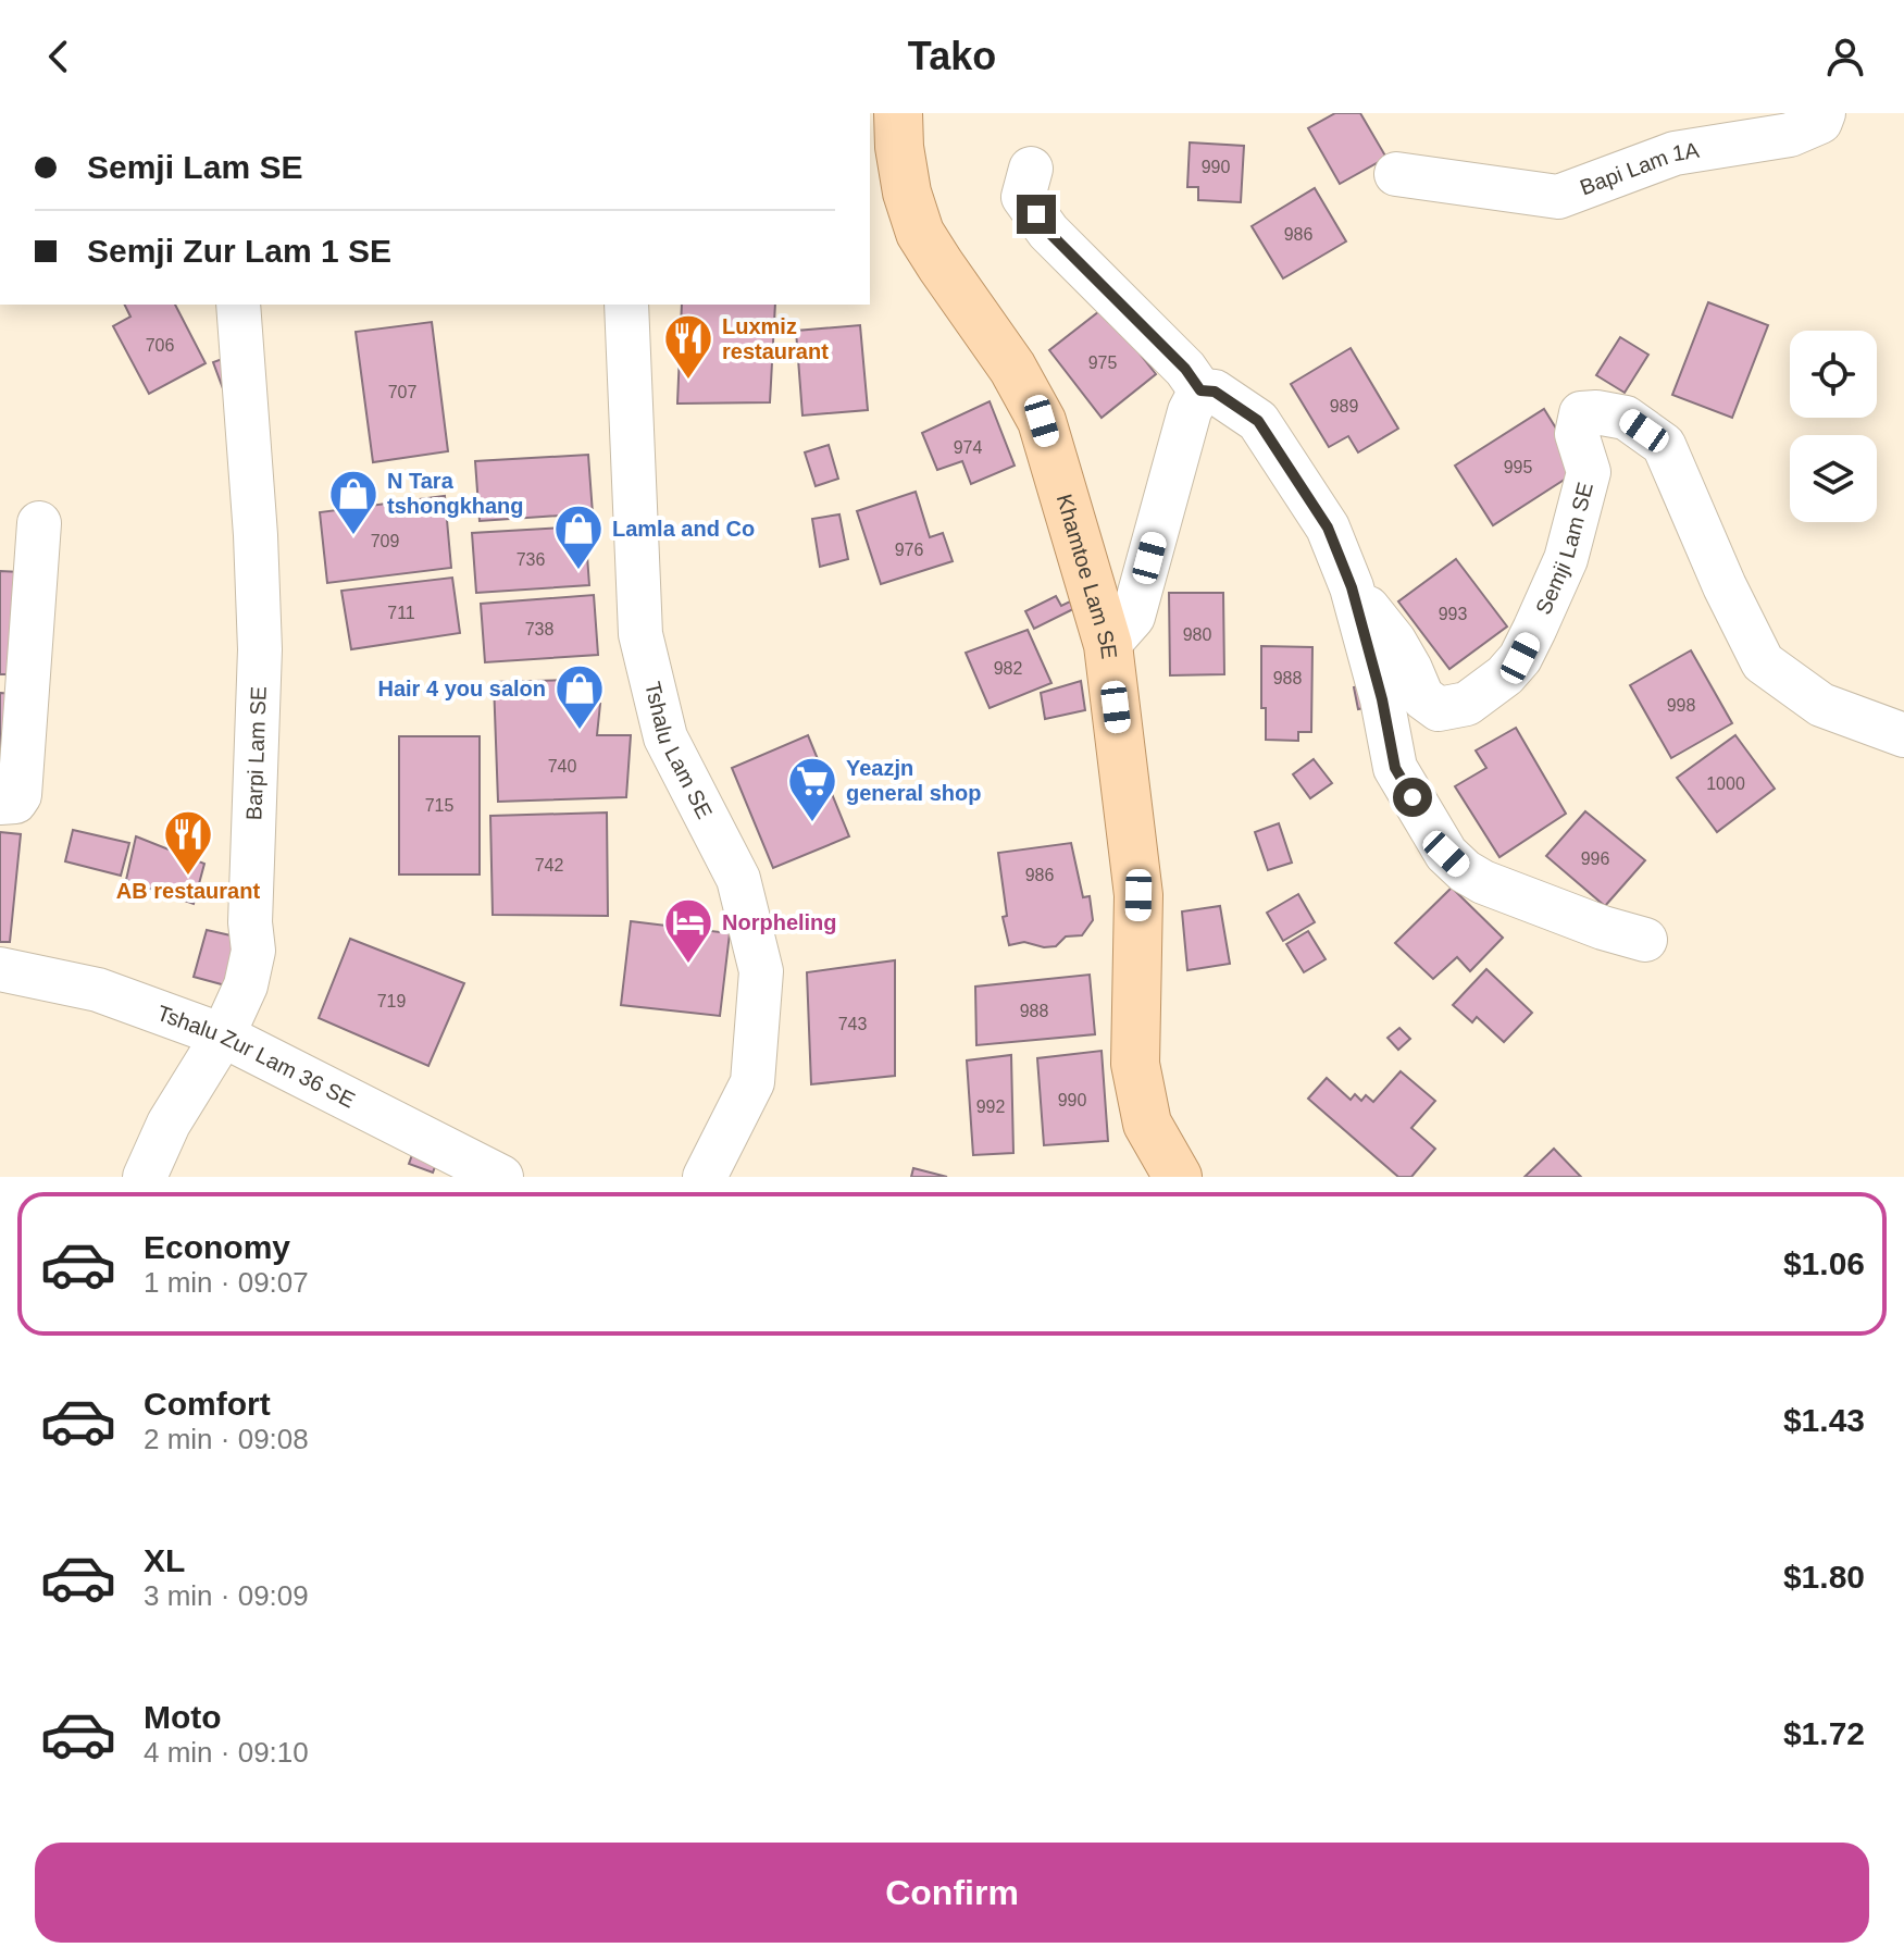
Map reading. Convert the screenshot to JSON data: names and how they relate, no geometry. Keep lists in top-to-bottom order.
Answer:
{
  "streets": {
    "main road": ["Khamtoe Lam SE"],
    "street": [
      "Bapi Lam 1A",
      "Semji Lam SE",
      "Tshalu Lam SE",
      "Barpi Lam SE",
      "Tshalu Zur Lam 36 SE"
    ]
  },
  "crossings": [
    ["Barpi Lam SE", "Tshalu Zur Lam 36 SE"]
  ],
  "places": {
    "restaurant": ["Luxmiz restaurant", "AB restaurant"],
    "shop": ["N Tara tshongkhang", "Lamla and Co", "Hair 4 you salon"],
    "supermarket": ["Yeazjn general shop"],
    "hotel": ["Norpheling"]
  },
  "house_numbers": [
    "990",
    "986",
    "706",
    "975",
    "707",
    "989",
    "974",
    "995",
    "709",
    "976",
    "736",
    "711",
    "993",
    "738",
    "980",
    "982",
    "988",
    "998",
    "740",
    "1000",
    "715",
    "996",
    "742",
    "986",
    "719",
    "988",
    "743",
    "990",
    "992"
  ],
  "page": {
    "header": "Tako",
    "banner": ["Semji Lam SE", "Semji Zur Lam 1 SE"],
    "list": [
      {
        "name": "Economy",
        "note": "1 min · 09:07",
        "value": "$1.06"
      },
      {
        "name": "Comfort",
        "note": "2 min · 09:08",
        "value": "$1.43"
      },
      {
        "name": "XL",
        "note": "3 min · 09:09",
        "value": "$1.80"
      },
      {
        "name": "Moto",
        "note": "4 min · 09:10",
        "value": "$1.72"
      }
    ],
    "buttons": "Confirm"
  }
}
